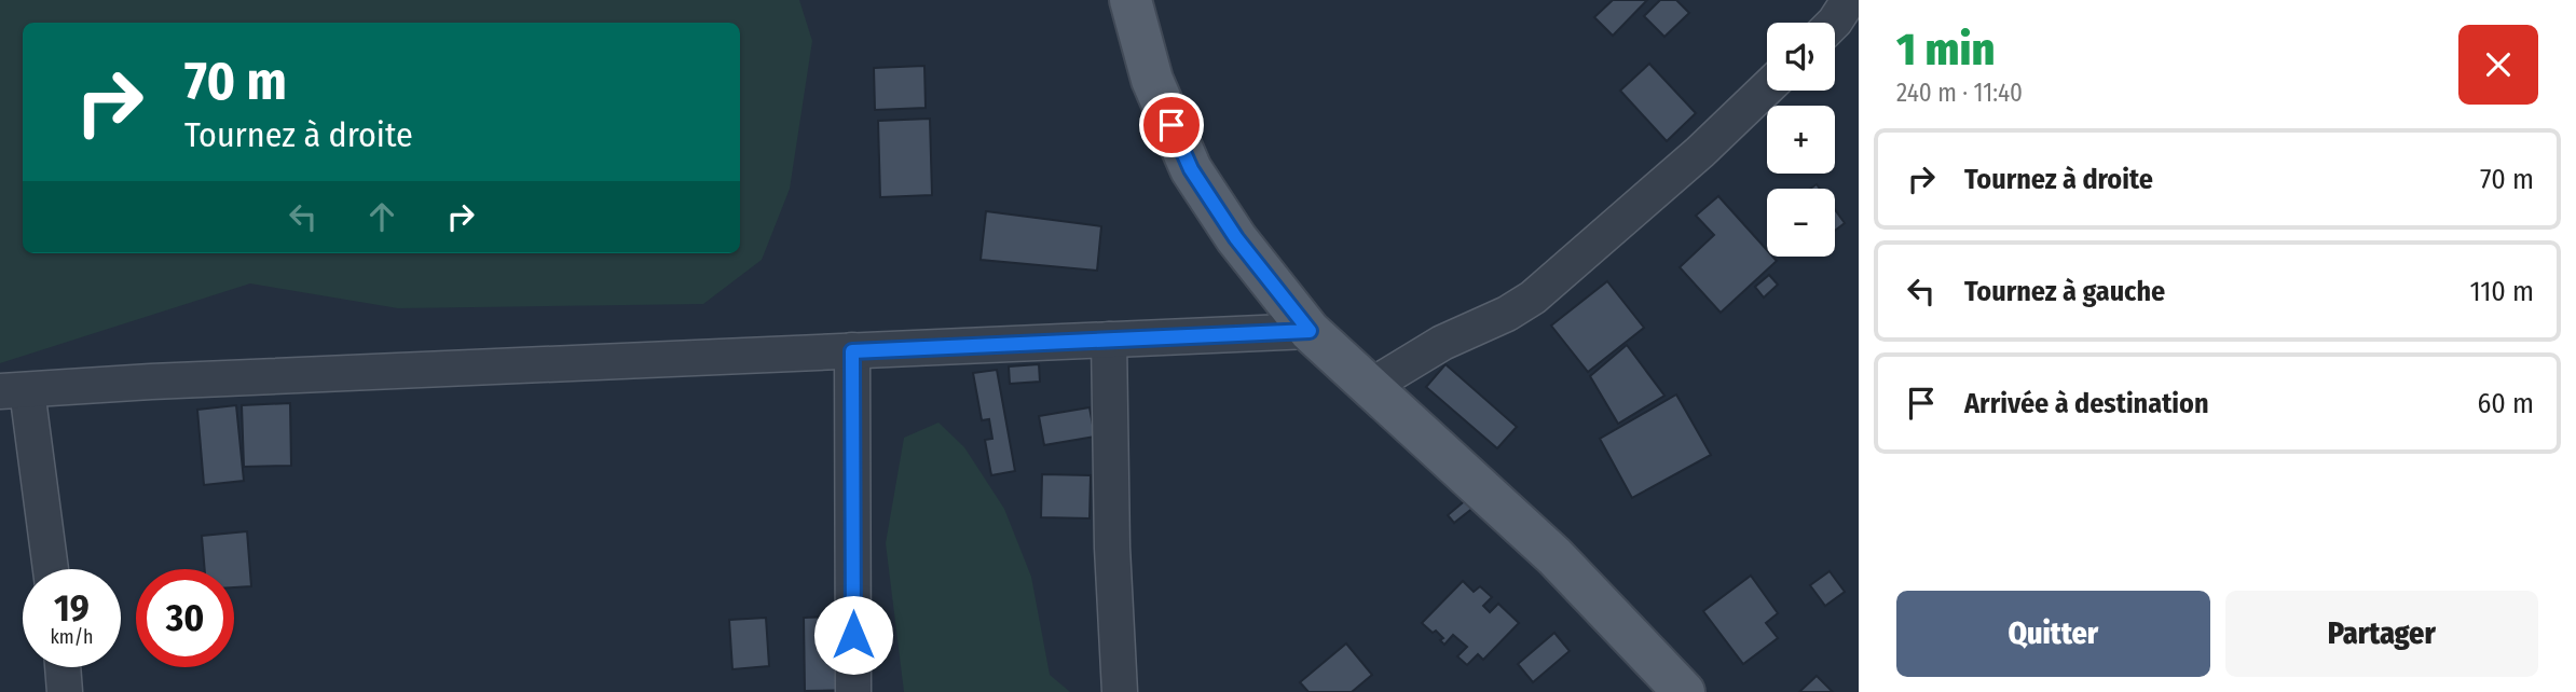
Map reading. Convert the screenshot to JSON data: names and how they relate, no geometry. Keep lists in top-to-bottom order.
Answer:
{
  "page": {
    "heading": ["1 min", "240 m · 11:40"],
    "map_buttons": ["+", "−"],
    "turn": ["70 m", "Tournez à droite"],
    "list": [
      {
        "name": "Tournez à droite",
        "value": "70 m"
      },
      {
        "name": "Tournez à gauche",
        "value": "110 m"
      },
      {
        "name": "Arrivée à destination",
        "value": "60 m"
      }
    ],
    "speed": "19 km/h",
    "limit": "30",
    "buttons": ["Quitter", "Partager"]
  }
}
